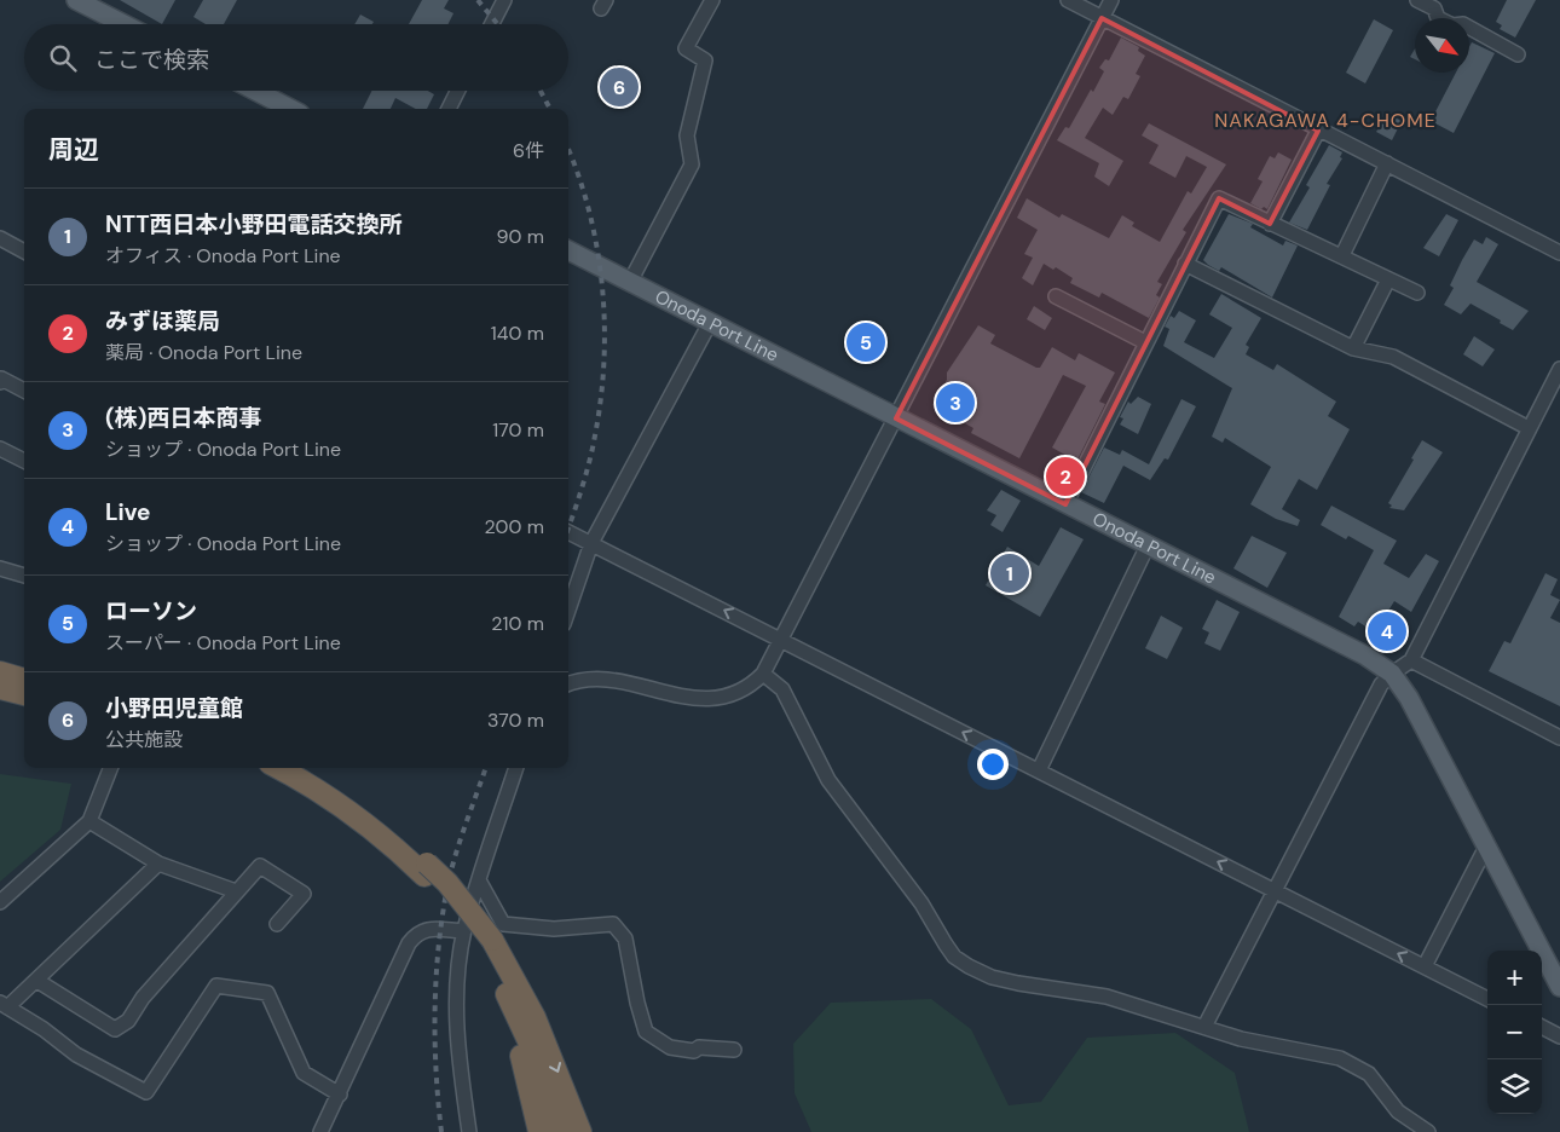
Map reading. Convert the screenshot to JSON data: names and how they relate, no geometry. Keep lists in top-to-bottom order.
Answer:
{
  "streets": {
    "main road": ["Onoda Port Line"]
  },
  "districts": ["NAKAGAWA 4-CHOME"],
  "north": "bottom right",
  "page": {
    "search": "ここで検索",
    "pins": [
      "6",
      "5",
      "3",
      "2",
      "1",
      "4"
    ],
    "heading": ["周辺", "6件"],
    "list": [
      {
        "mark": "1",
        "name": "NTT西日本小野田電話交換所",
        "note": "オフィス · Onoda Port Line",
        "value": "90 m"
      },
      {
        "mark": "2",
        "name": "みずほ薬局",
        "note": "薬局 · Onoda Port Line",
        "value": "140 m"
      },
      {
        "mark": "3",
        "name": "(株)西日本商事",
        "note": "ショップ · Onoda Port Line",
        "value": "170 m"
      },
      {
        "mark": "4",
        "name": "Live",
        "note": "ショップ · Onoda Port Line",
        "value": "200 m"
      },
      {
        "mark": "5",
        "name": "ローソン",
        "note": "スーパー · Onoda Port Line",
        "value": "210 m"
      },
      {
        "mark": "6",
        "name": "小野田児童館",
        "note": "公共施設",
        "value": "370 m"
      }
    ],
    "map_buttons": ["+", "−"]
  }
}
